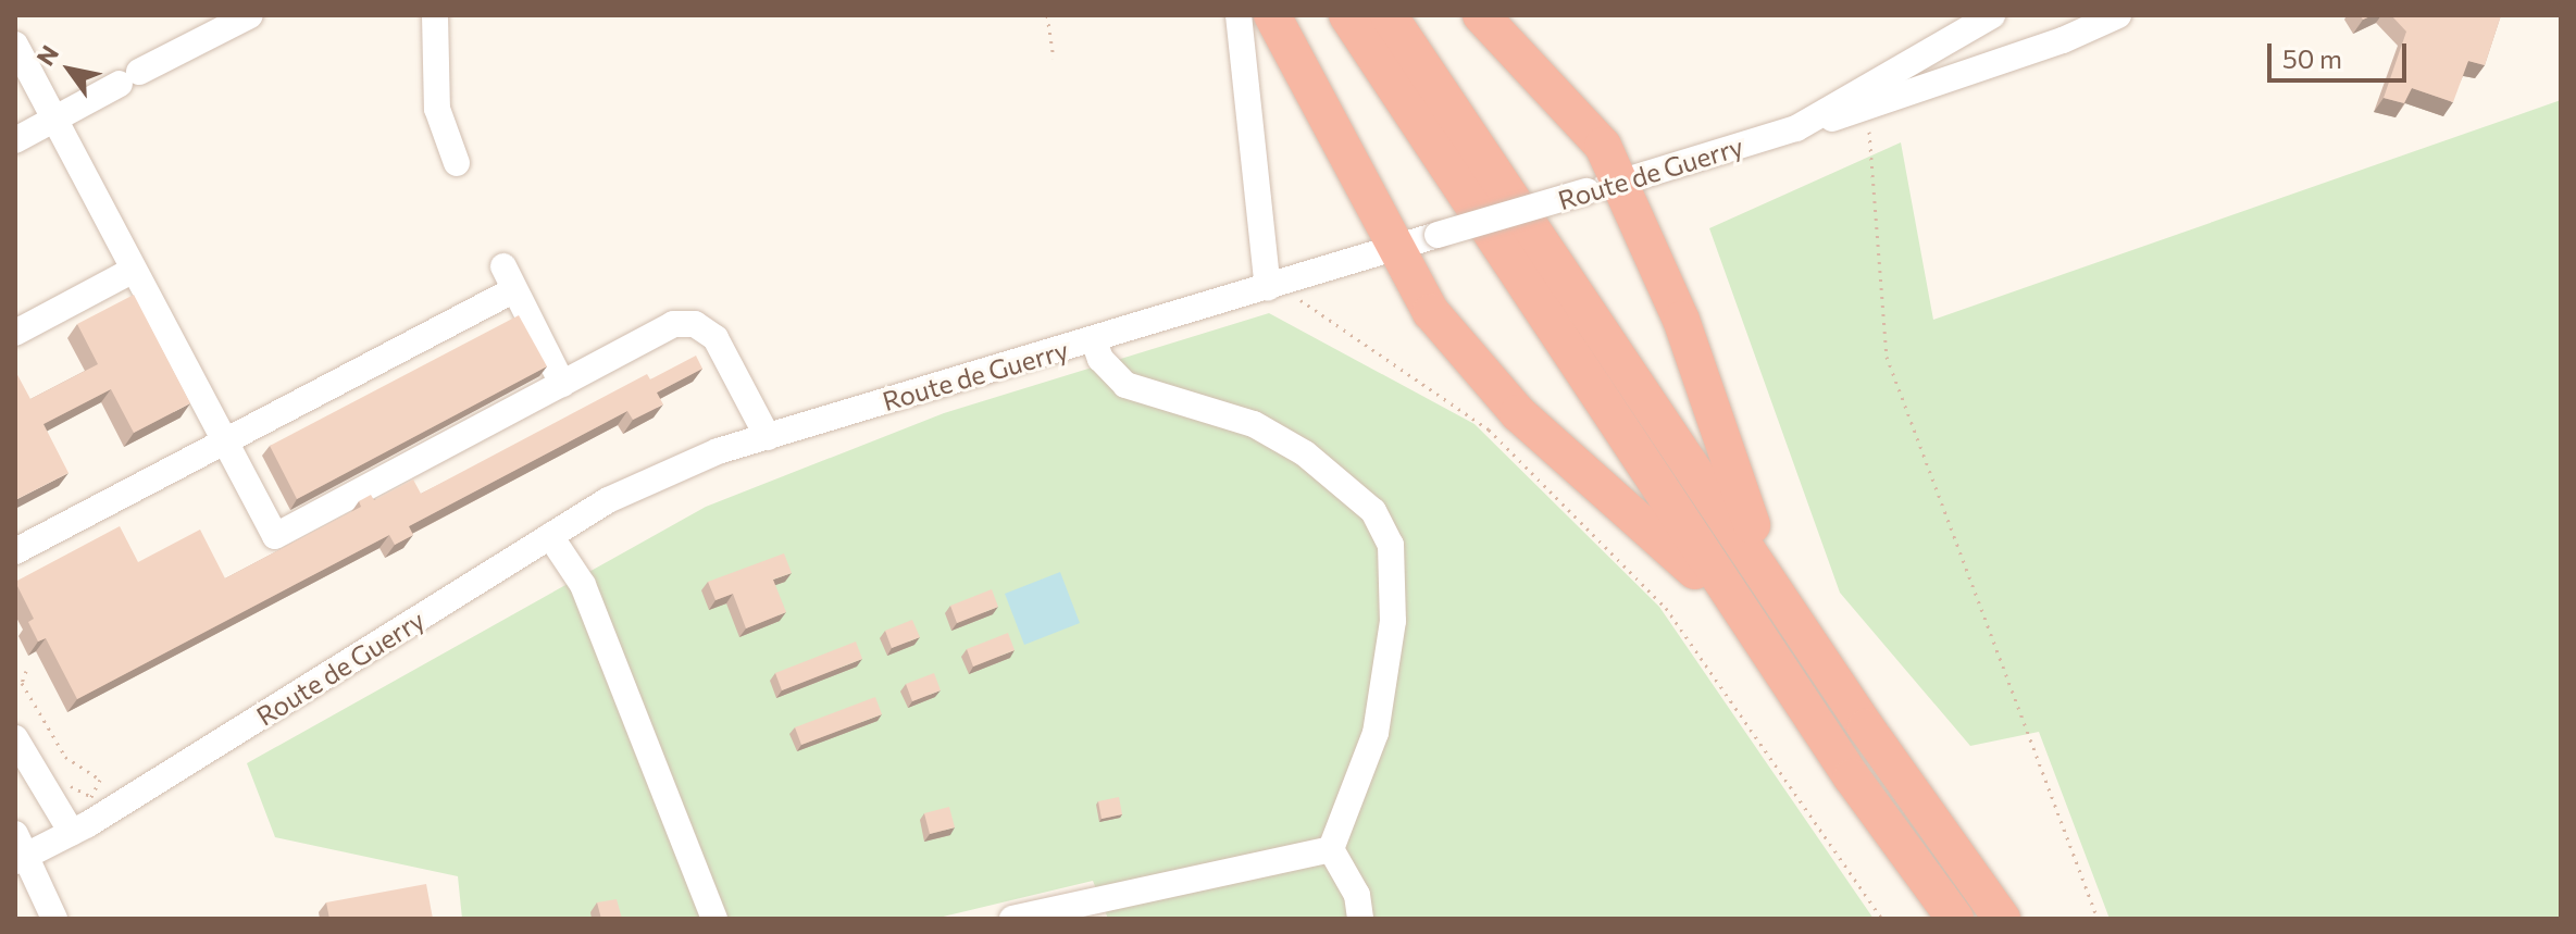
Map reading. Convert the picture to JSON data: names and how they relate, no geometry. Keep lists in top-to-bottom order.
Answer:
{
  "streets": {
    "street": ["Route de Guerry"]
  },
  "scale_bar": "50 m",
  "north": "top left"
}
